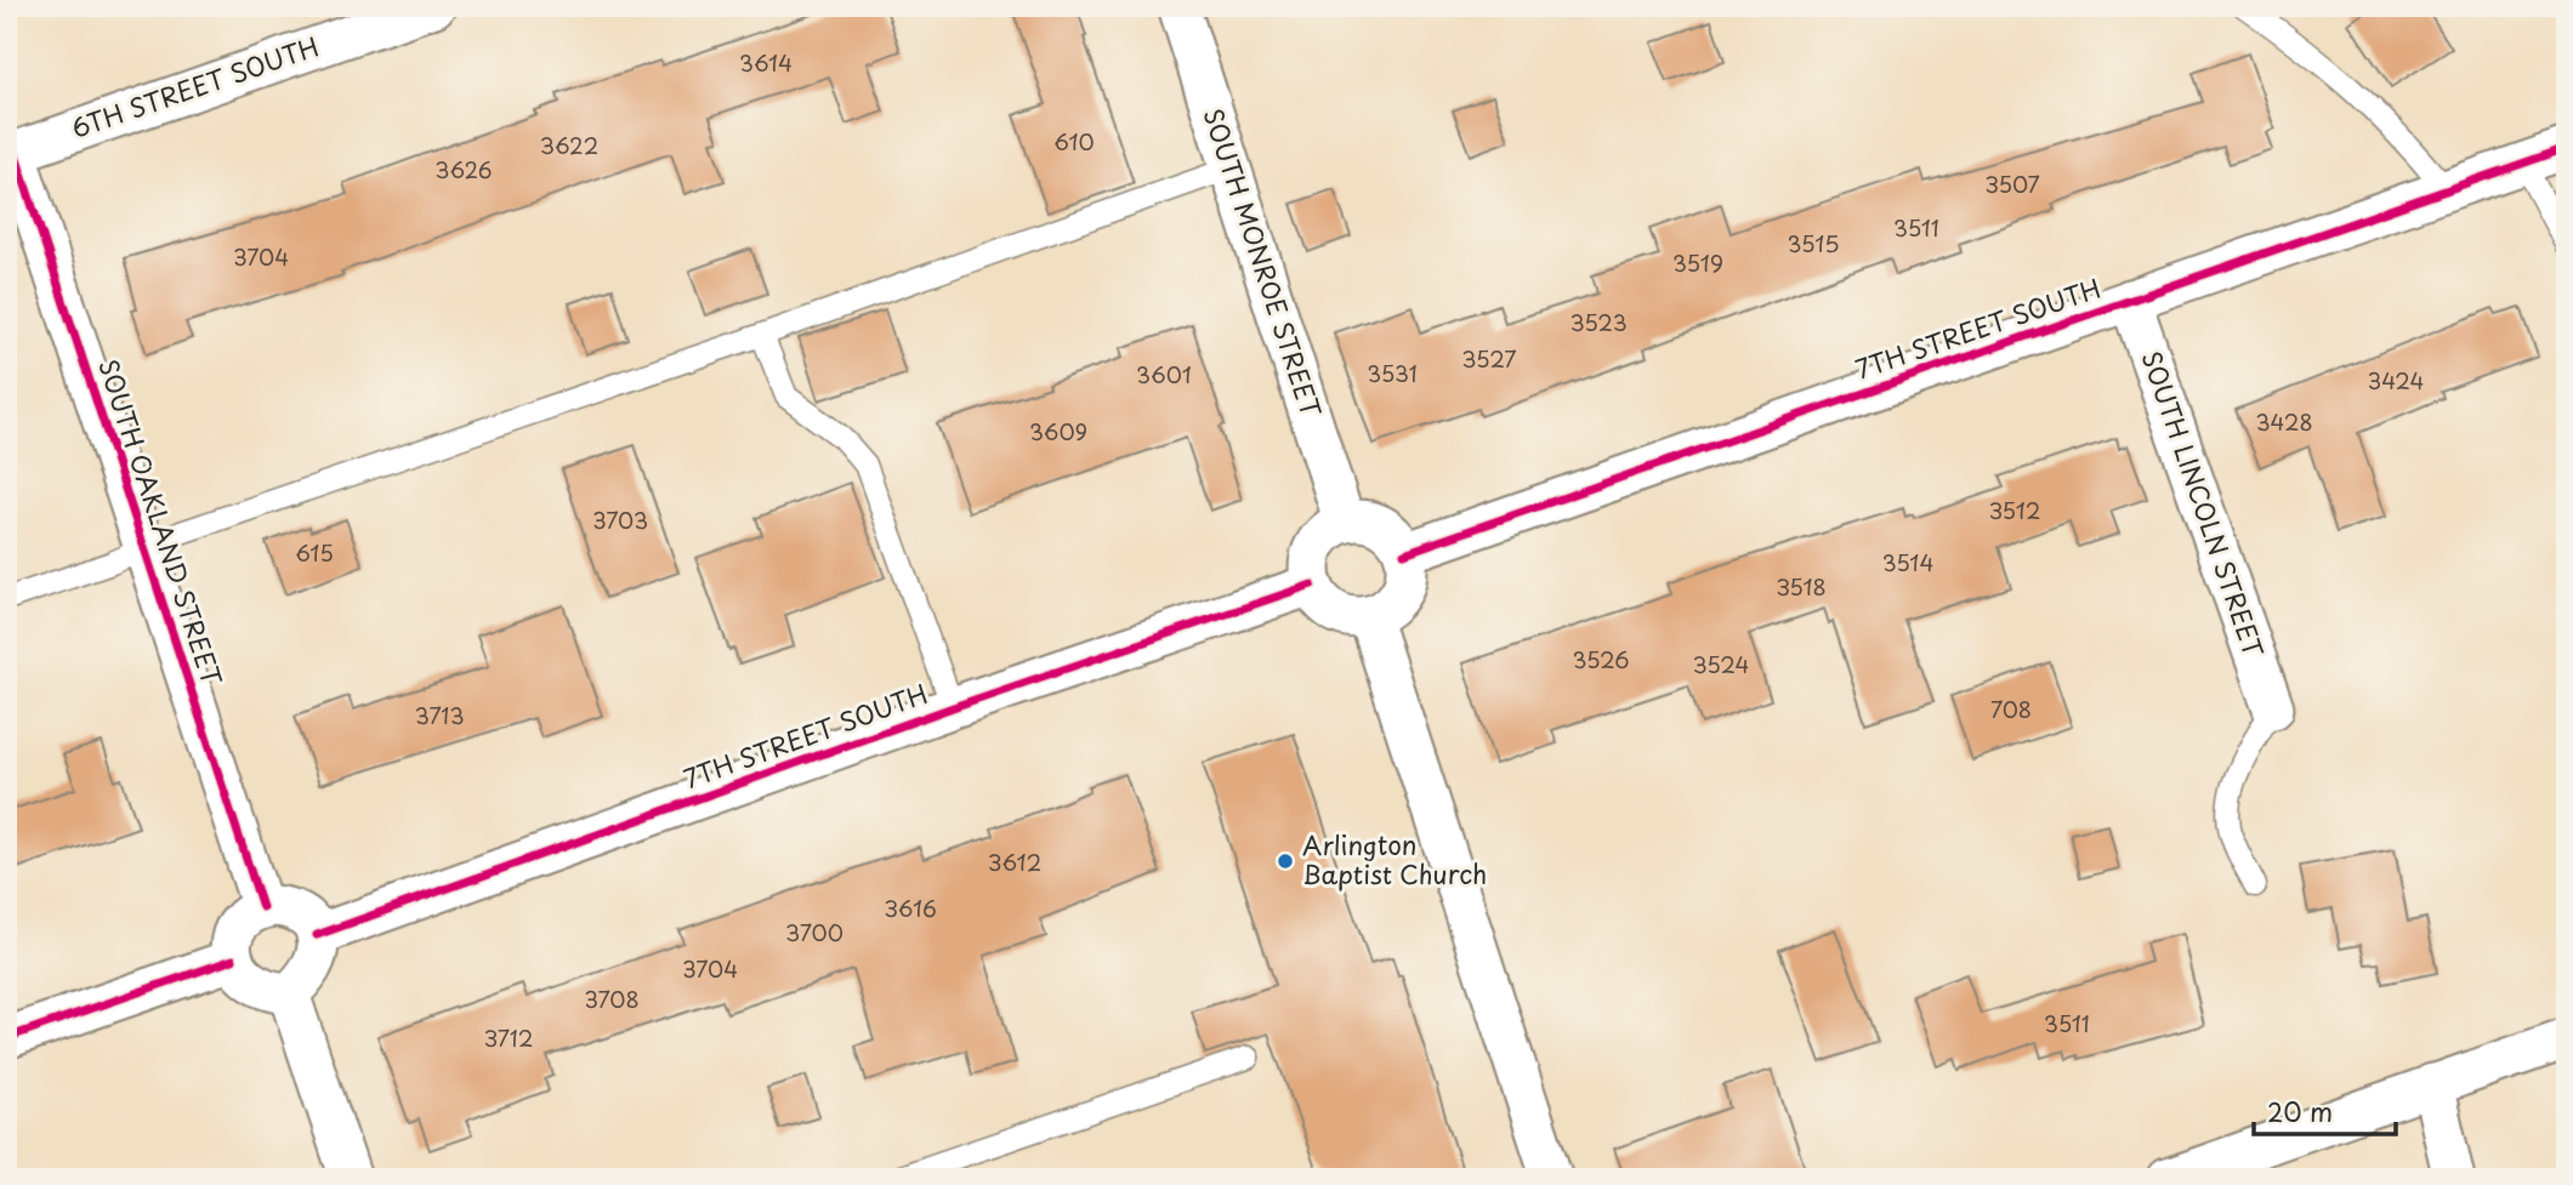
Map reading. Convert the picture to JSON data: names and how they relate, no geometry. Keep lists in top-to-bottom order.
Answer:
{
  "streets": {
    "street": [
      "6TH STREET SOUTH",
      "SOUTH MONROE STREET",
      "7TH STREET SOUTH",
      "SOUTH LINCOLN STREET",
      "SOUTH OAKLAND STREET"
    ]
  },
  "crossings": [
    ["6TH STREET SOUTH", "SOUTH OAKLAND STREET"],
    ["SOUTH MONROE STREET", "7TH STREET SOUTH"],
    ["7TH STREET SOUTH", "SOUTH LINCOLN STREET"],
    ["7TH STREET SOUTH", "SOUTH OAKLAND STREET"]
  ],
  "places": ["Arlington Baptist Church"],
  "house_numbers": [
    "3614",
    "610",
    "3622",
    "3626",
    "3507",
    "3511",
    "3515",
    "3704",
    "3519",
    "3523",
    "3527",
    "3531",
    "3601",
    "3424",
    "3428",
    "3609",
    "3512",
    "3703",
    "615",
    "3514",
    "3518",
    "3526",
    "3524",
    "708",
    "3713",
    "3612",
    "3616",
    "3700",
    "3704",
    "3708",
    "3511",
    "3712"
  ],
  "scale_bar": "20 m"
}
